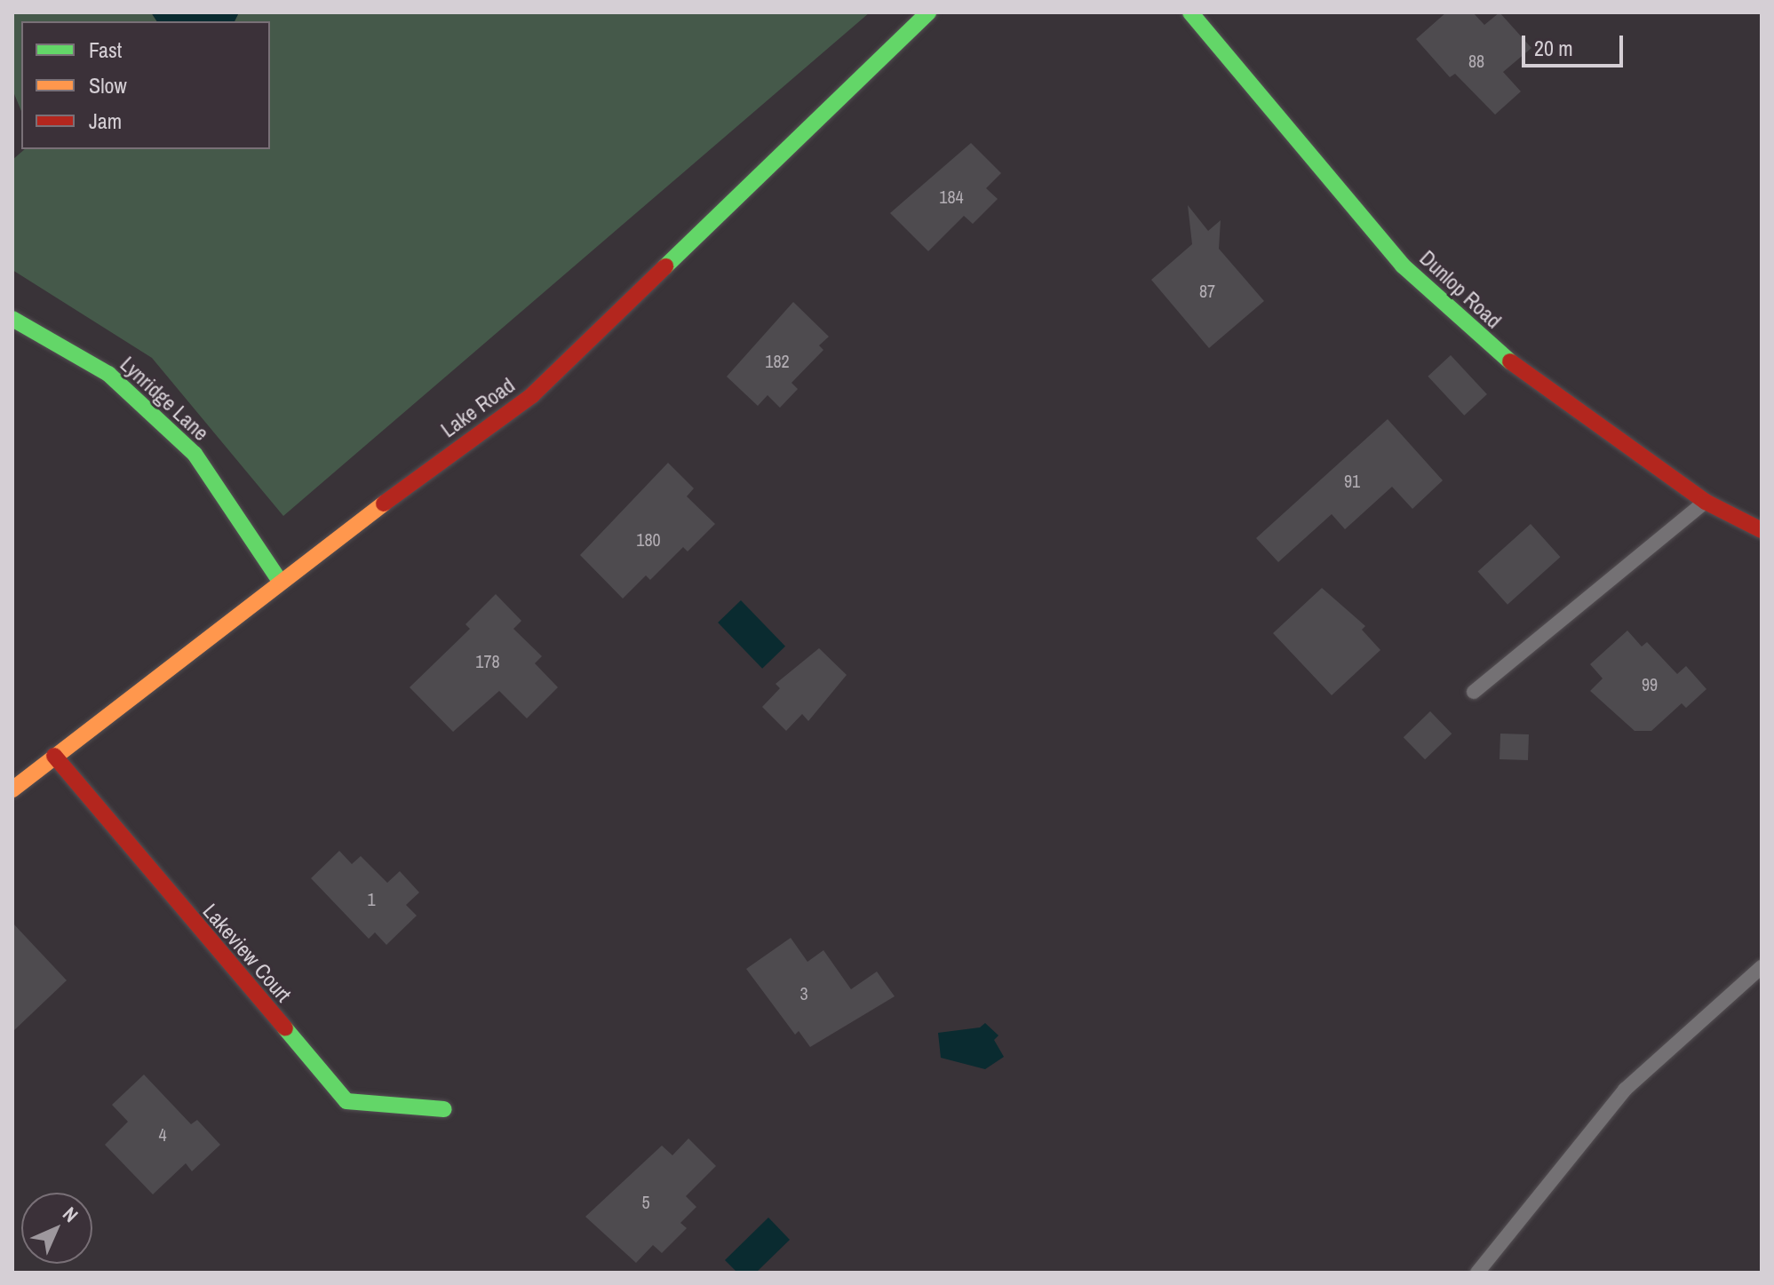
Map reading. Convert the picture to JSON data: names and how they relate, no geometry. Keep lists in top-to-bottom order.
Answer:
{
  "streets": {
    "street": [
      "Dunlop Road",
      "Lynridge Lane",
      "Lake Road",
      "Lakeview Court"
    ]
  },
  "crossings": [
    ["Lynridge Lane", "Lake Road"],
    ["Lake Road", "Lakeview Court"]
  ],
  "house_numbers": [
    "88",
    "184",
    "87",
    "182",
    "91",
    "180",
    "178",
    "99",
    "1",
    "3",
    "4",
    "5"
  ],
  "legend": ["Fast", "Slow", "Jam"],
  "scale_bar": "20 m",
  "north": "top right"
}
